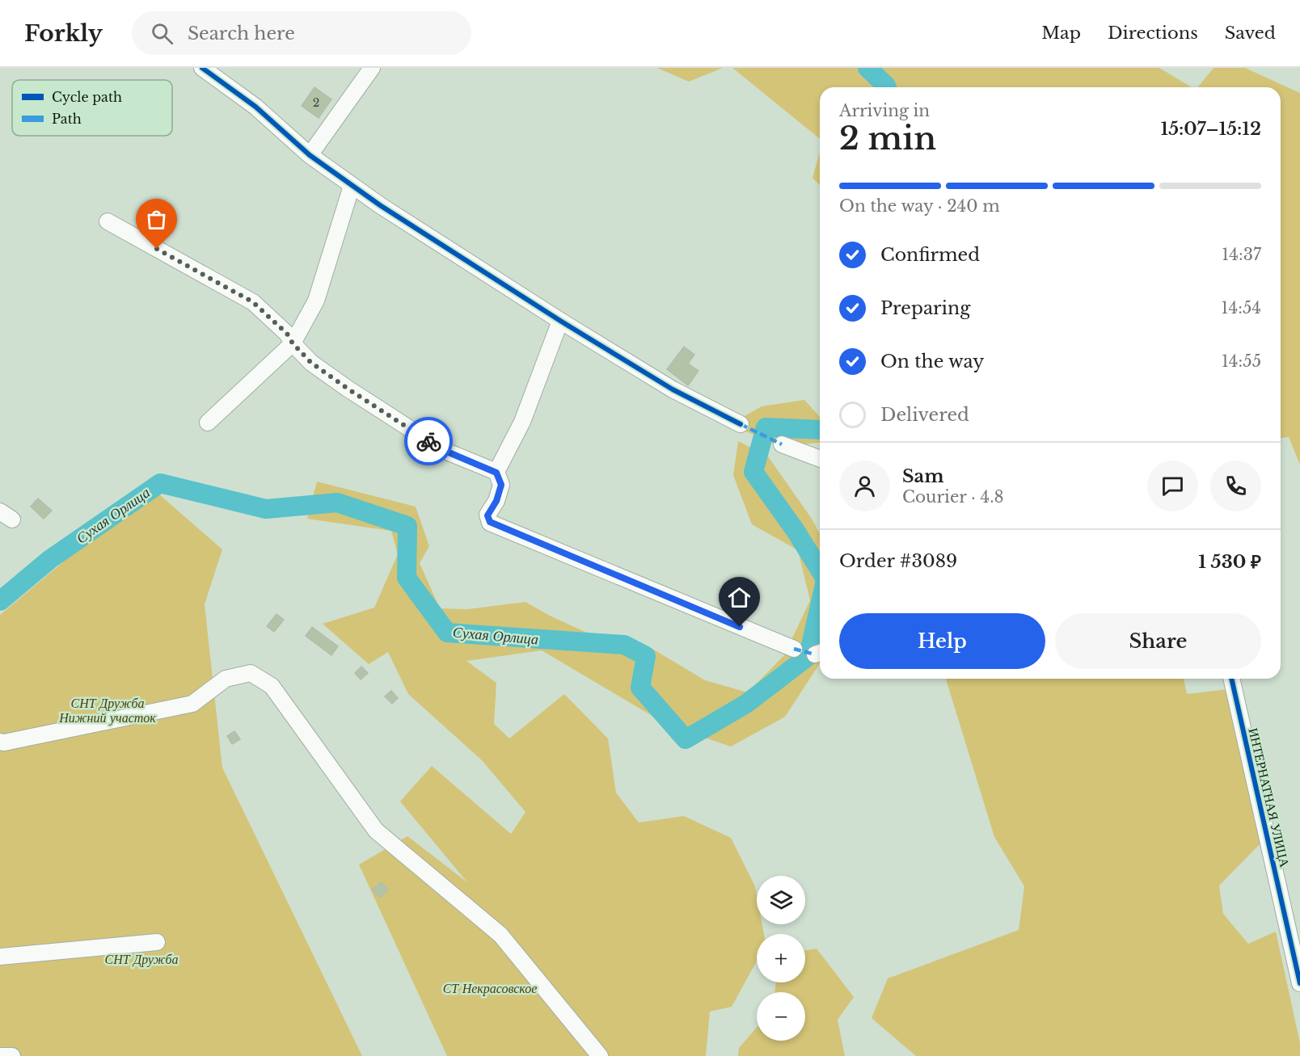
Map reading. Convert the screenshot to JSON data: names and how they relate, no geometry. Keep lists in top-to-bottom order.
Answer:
{
  "streets": {
    "street": ["ИНТЕРНАТНАЯ УЛИЦА"]
  },
  "water": ["Сухая Орлица"],
  "parks": ["СНТ Дружба Нижний участок", "СНТ Дружба", "СТ Некрасовское"],
  "house_numbers": ["2"],
  "legend": ["Cycle path", "Path"],
  "page": {
    "header": "Forkly",
    "search": "Search here",
    "nav": ["Map", "Directions", "Saved"],
    "heading": ["2 min", "Arriving in", "15:07–15:12"],
    "panel": [
      "Sam",
      "Courier · 4.8",
      "Order #3089",
      "1 530 ₽"
    ],
    "bar": "On the way · 240 m",
    "list": [
      ["Confirmed", "14:37"],
      ["Preparing", "14:54"],
      ["On the way", "14:55"],
      "Delivered"
    ],
    "buttons": ["Help", "Share"],
    "map_buttons": ["+", "−"]
  }
}
